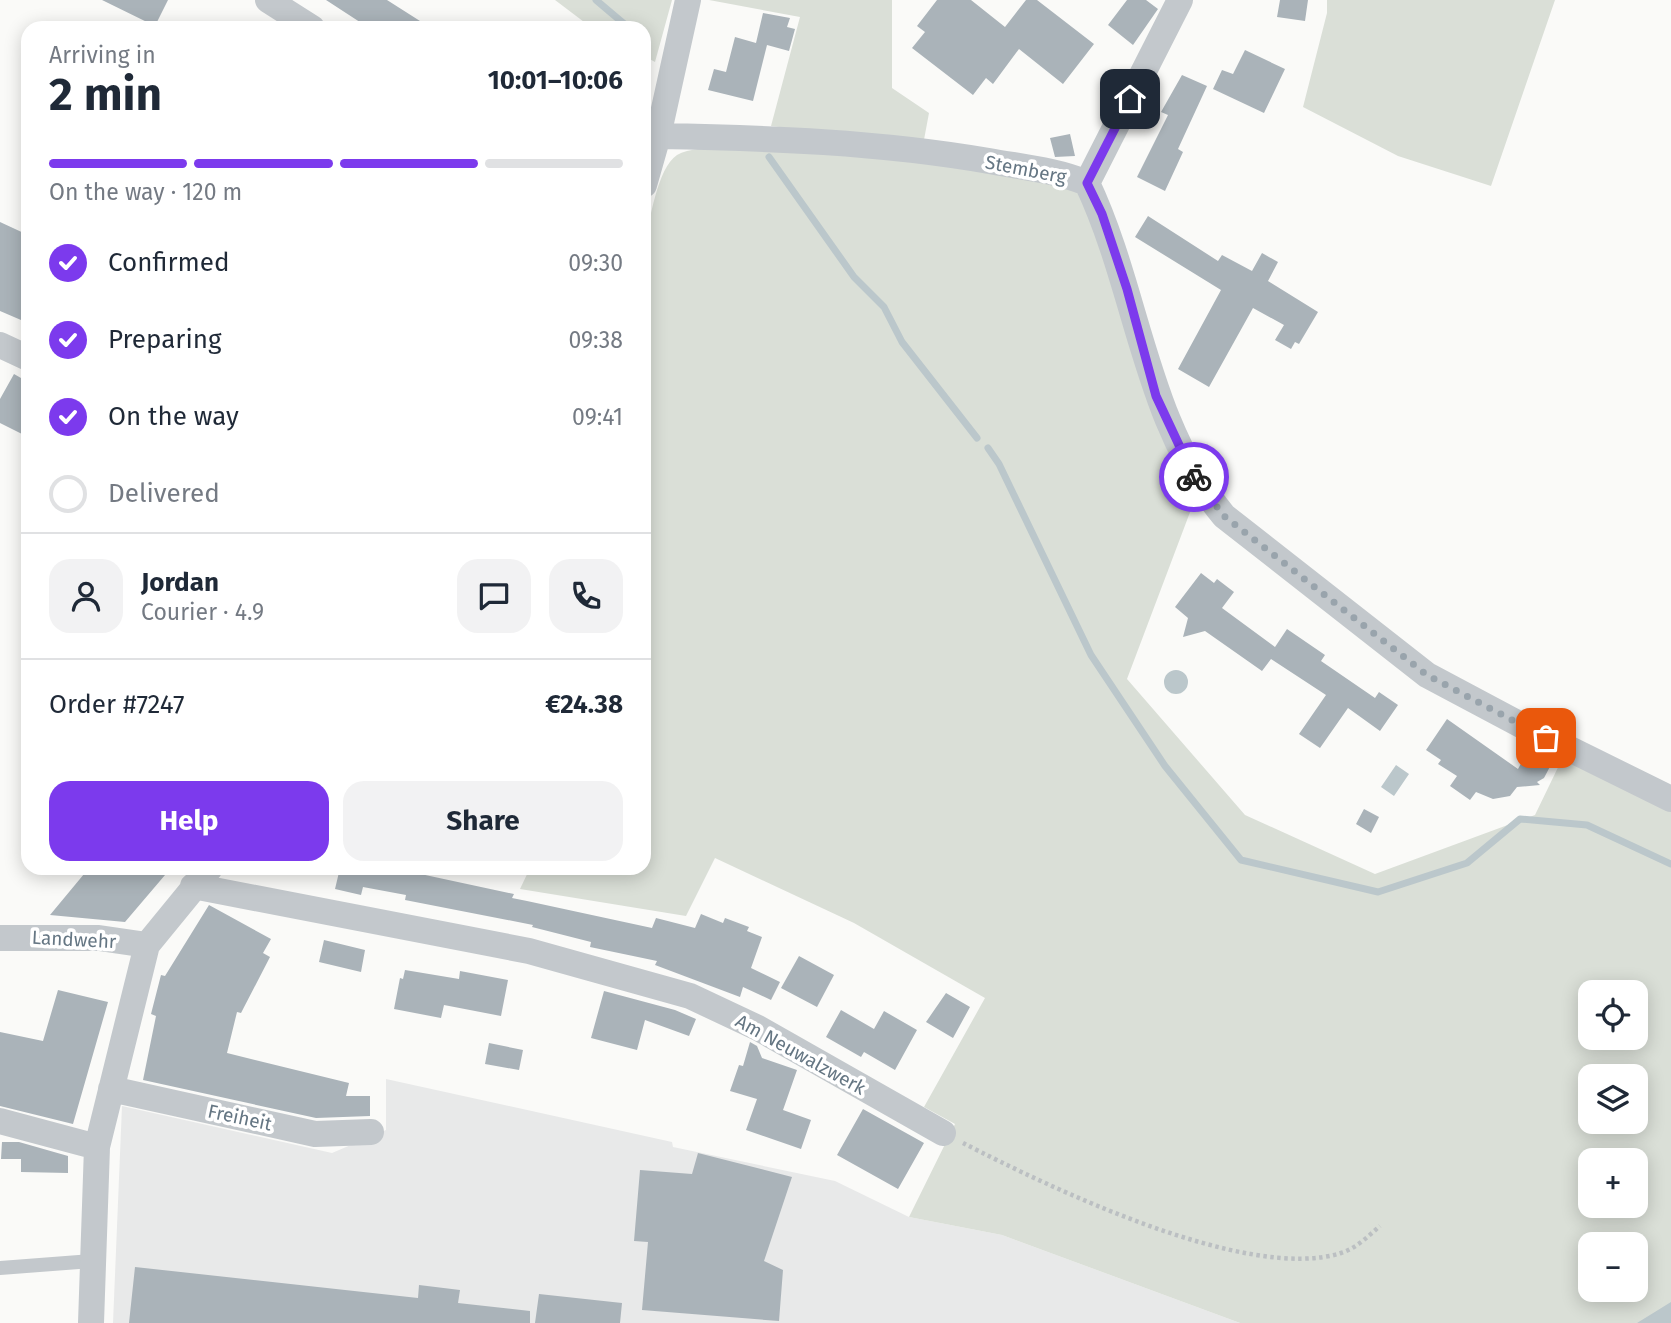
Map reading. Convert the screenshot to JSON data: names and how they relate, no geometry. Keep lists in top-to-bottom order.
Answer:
{
  "streets": {
    "street": [
      "Stemberg",
      "Landwehr",
      "Am Neuwalzwerk",
      "Freiheit"
    ]
  },
  "page": {
    "heading": ["2 min", "Arriving in", "10:01–10:06"],
    "panel": [
      "Jordan",
      "Courier · 4.9",
      "Order #7247",
      "€24.38"
    ],
    "bar": "On the way · 120 m",
    "list": [
      ["Confirmed", "09:30"],
      ["Preparing", "09:38"],
      ["On the way", "09:41"],
      "Delivered"
    ],
    "buttons": ["Help", "Share"],
    "map_buttons": ["+", "−"]
  }
}
